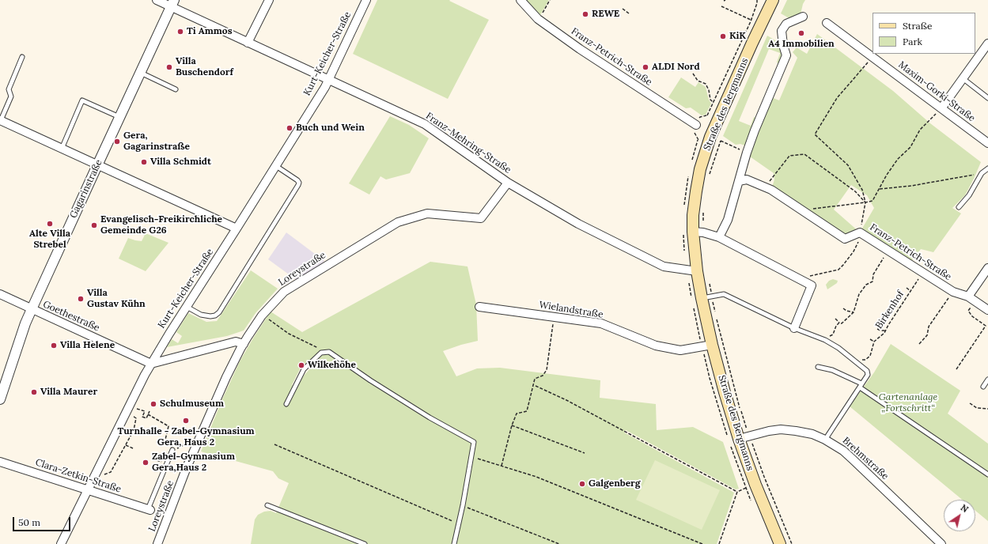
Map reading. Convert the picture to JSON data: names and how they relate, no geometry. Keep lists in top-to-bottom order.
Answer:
{
  "streets": {
    "main road": ["Straße des Bergmanns"],
    "street": [
      "Kurt-Keicher-Straße",
      "Franz-Petrich-Straße",
      "Maxim-Gorki-Straße",
      "Franz-Mehring-Straße",
      "Gagarinstraße",
      "Loreystraße",
      "Wielandstraße",
      "Goethestraße",
      "Brehmstraße",
      "Clara-Zetkin-Straße"
    ],
    "path": ["Birkenhof"]
  },
  "crossings": [
    ["Kurt-Keicher-Straße", "Franz-Mehring-Straße"],
    ["Kurt-Keicher-Straße", "Goethestraße"],
    ["Kurt-Keicher-Straße", "Clara-Zetkin-Straße"],
    ["Franz-Petrich-Straße", "Birkenhof"],
    ["Straße des Bergmanns", "Franz-Mehring-Straße"],
    ["Straße des Bergmanns", "Wielandstraße"],
    ["Straße des Bergmanns", "Brehmstraße"],
    ["Franz-Mehring-Straße", "Gagarinstraße"],
    ["Franz-Mehring-Straße", "Loreystraße"],
    ["Gagarinstraße", "Goethestraße"]
  ],
  "parks": ["Gartenanlage „Fortschritt“"],
  "places": [
    "REWE",
    "Ti Ammos",
    "A4 Immobilien",
    "KiK",
    "Villa Buschendorf",
    "ALDI Nord",
    "Buch und Wein",
    "Gera, Gagarinstraße",
    "Villa Schmidt",
    "Alte Villa Strebel",
    "Evangelisch-Freikirchliche Gemeinde G26",
    "Villa Gustav Kühn",
    "Villa Helene",
    "Wilkehöhe",
    "Villa Maurer",
    "Schulmuseum",
    "Turnhalle - Zabel-Gymnasium Gera, Haus 2",
    "Zabel-Gymnasium Gera,Haus 2",
    "Galgenberg"
  ],
  "legend": ["Straße", "Park"],
  "scale_bar": "50 m",
  "north": "top right"
}
